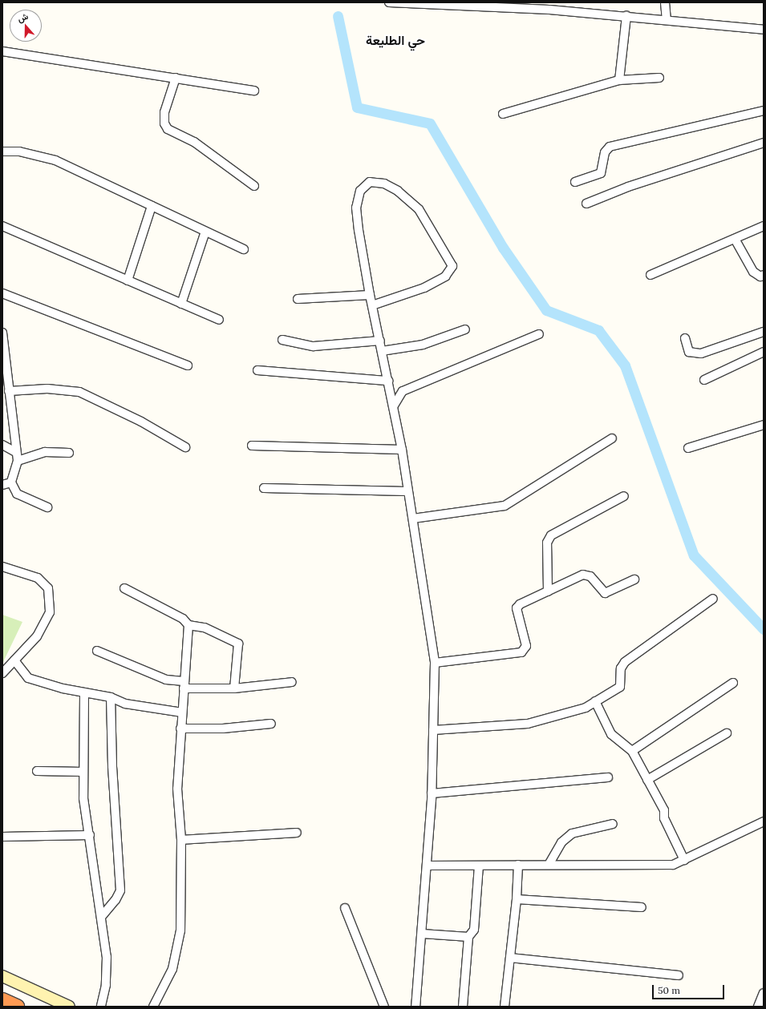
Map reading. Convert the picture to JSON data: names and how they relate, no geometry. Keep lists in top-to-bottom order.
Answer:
{
  "districts": ["حي الطليعة"],
  "scale_bar": "50 m",
  "north": "top"
}
